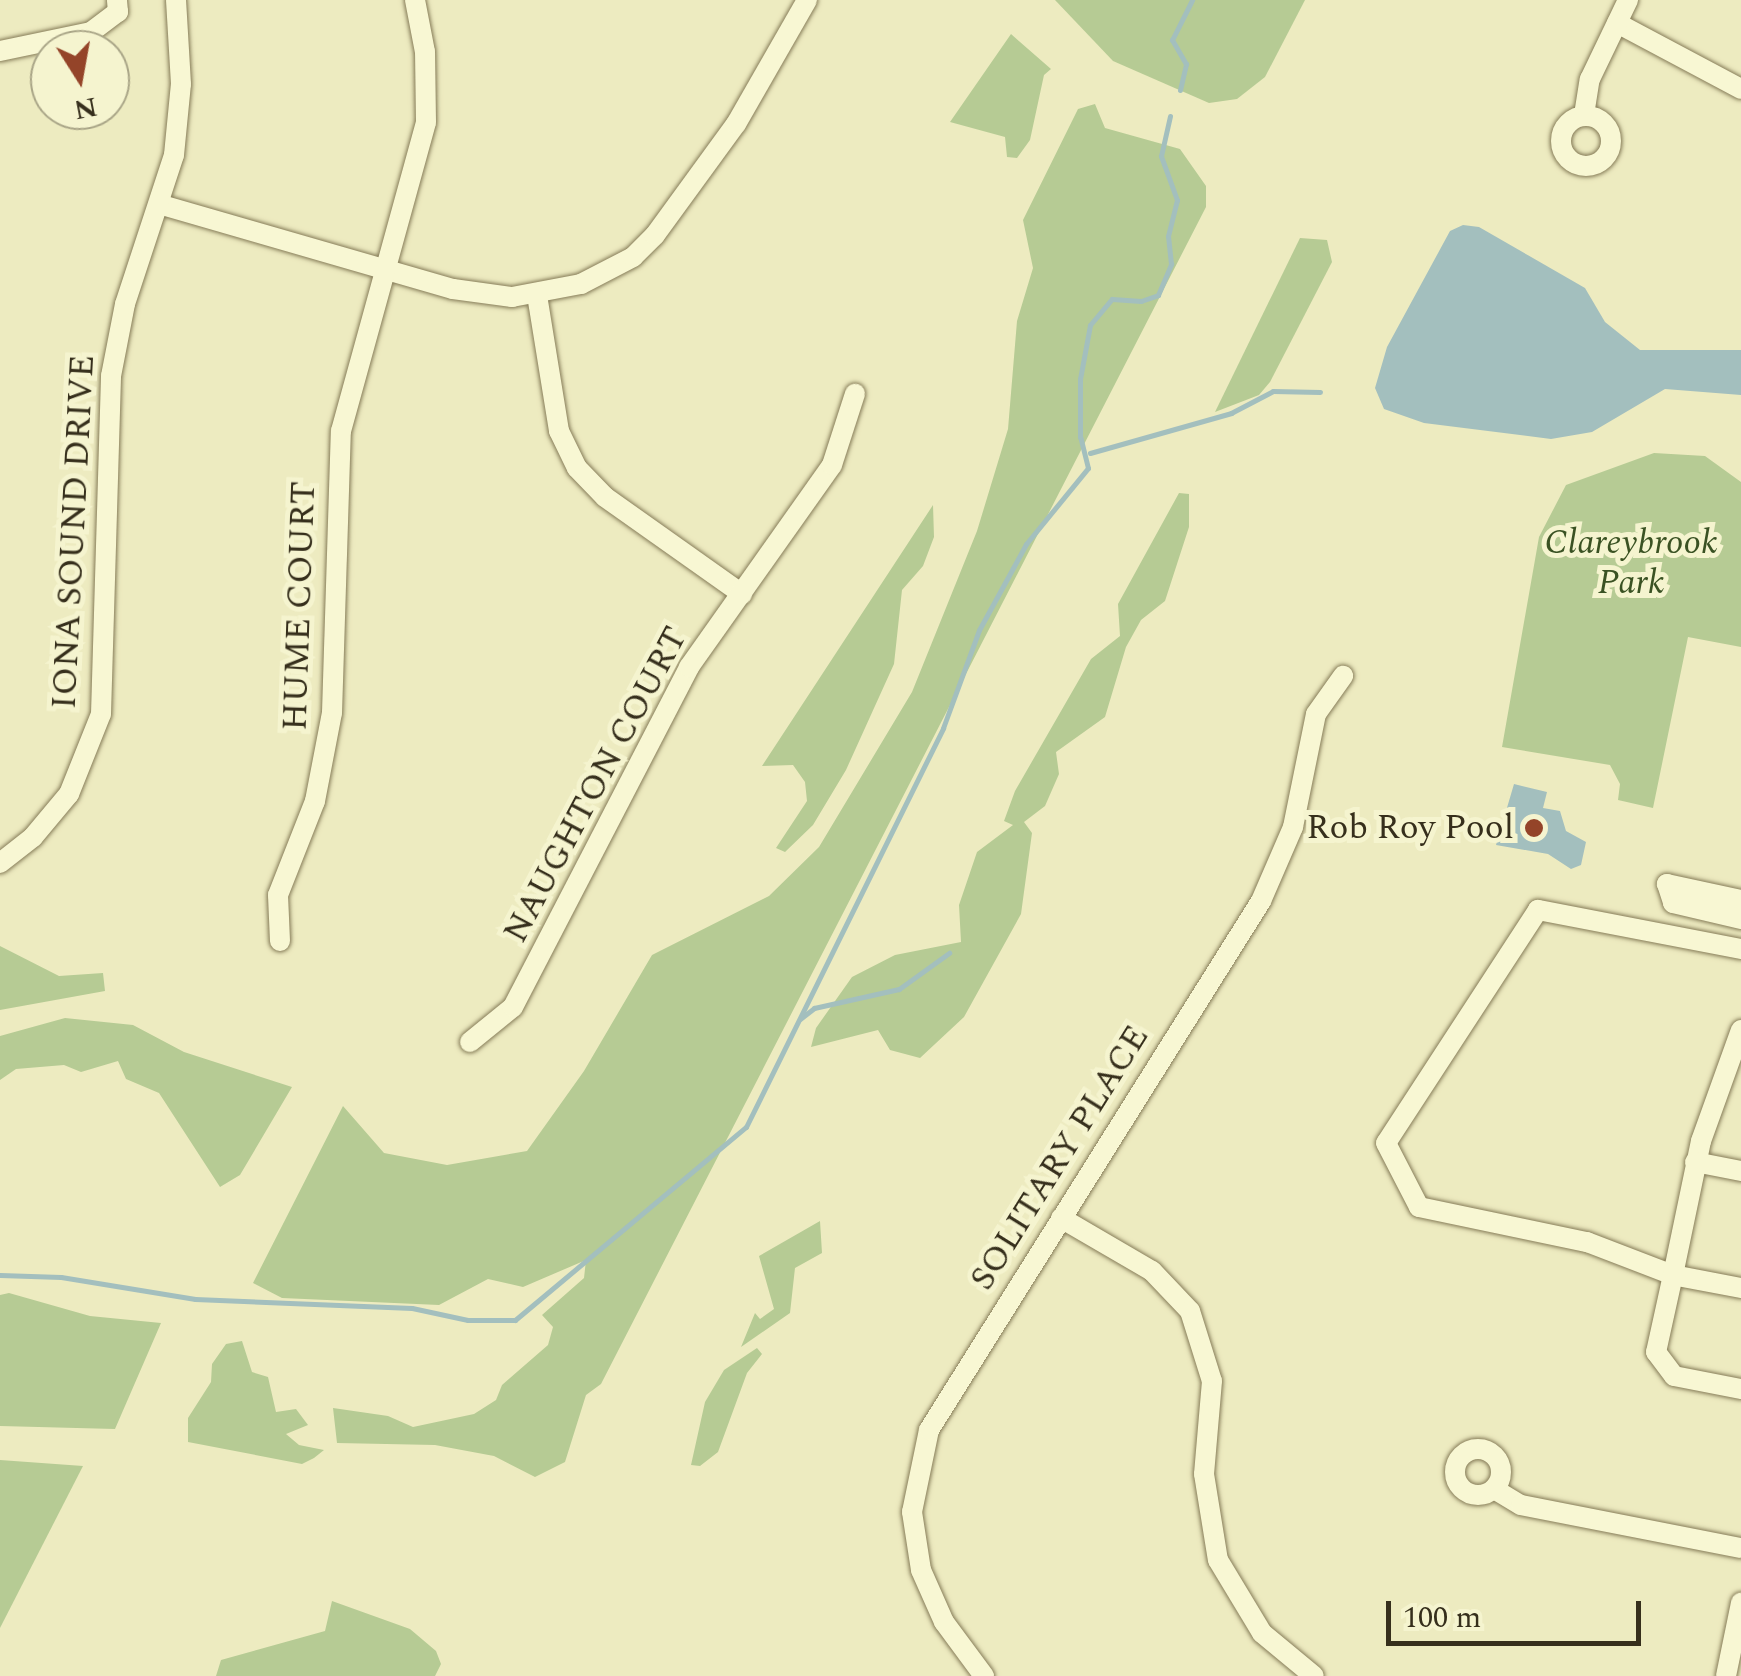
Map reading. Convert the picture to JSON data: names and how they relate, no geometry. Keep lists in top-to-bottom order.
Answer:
{
  "streets": {
    "street": [
      "IONA SOUND DRIVE",
      "HUME COURT",
      "NAUGHTON COURT",
      "SOLITARY PLACE"
    ]
  },
  "parks": ["Clareybrook Park"],
  "places": ["Rob Roy Pool"],
  "scale_bar": "100 m",
  "north": "bottom"
}
